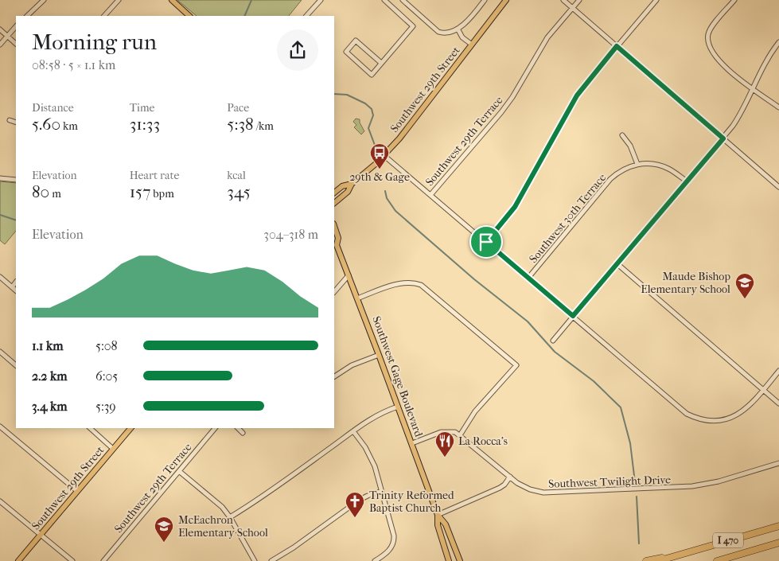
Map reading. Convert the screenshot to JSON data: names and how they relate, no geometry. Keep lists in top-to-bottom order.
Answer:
{
  "streets": {
    "highway": ["I 470"],
    "main road": ["Southwest 29th Street", "Southwest Gage Boulevard"],
    "street": ["Southwest 29th Terrace", "Southwest 30th Terrace", "Southwest Twilight Drive"]
  },
  "places": {
    "bus stop": ["29th & Gage"],
    "school or university": ["Maude Bishop Elementary School", "McEachron Elementary School"],
    "restaurant": ["La Rocca's"],
    "church": ["Trinity Reformed Baptist Church"]
  },
  "page": {
    "heading": ["Morning run", "08:58 · 5 × 1.1 km"],
    "stats": [
      ["Distance", "5.60 km"],
      ["Time", "31:33"],
      ["Pace", "5:38 /km"],
      ["Elevation", "80 m"],
      ["Heart rate", "157 bpm"],
      ["kcal", "345"]
    ],
    "chart": ["Elevation", "304–318 m"],
    "list": [
      {
        "name": "1.1 km",
        "note": "5:08"
      },
      {
        "name": "2.2 km",
        "note": "6:05"
      },
      {
        "name": "3.4 km",
        "note": "5:39"
      }
    ]
  }
}
